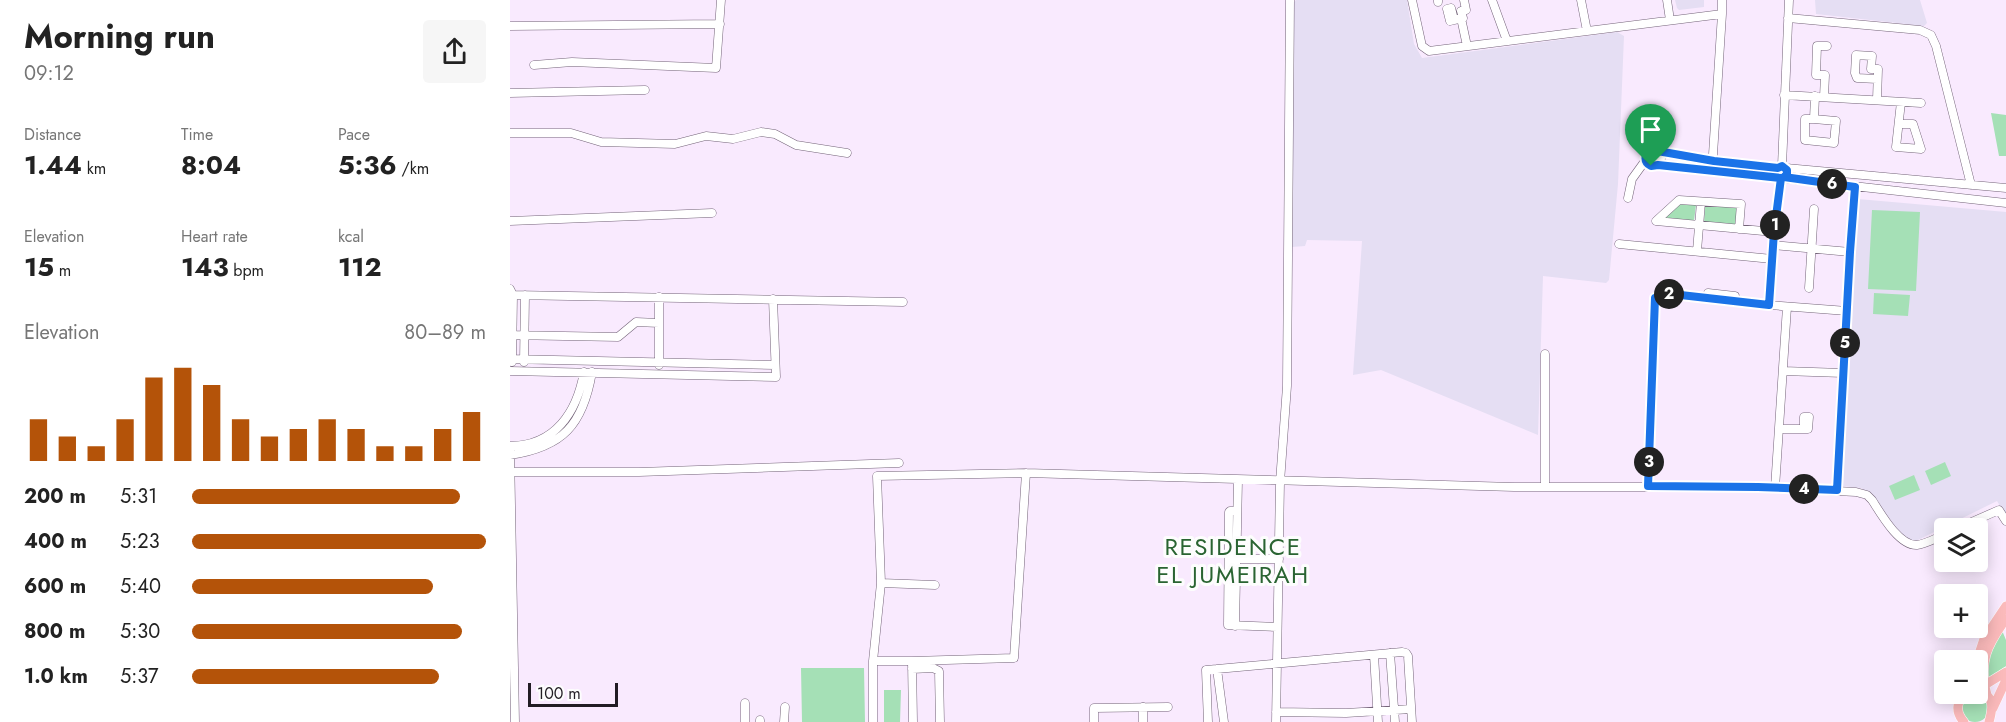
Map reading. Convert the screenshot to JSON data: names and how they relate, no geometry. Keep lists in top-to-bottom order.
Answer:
{
  "districts": ["RESIDENCE EL JUMEIRAH"],
  "scale_bar": "100 m",
  "page": {
    "heading": ["Morning run", "09:12"],
    "stats": [
      ["Distance", "1.44 km"],
      ["Time", "8:04"],
      ["Pace", "5:36 /km"],
      ["Elevation", "15 m"],
      ["Heart rate", "143 bpm"],
      ["kcal", "112"]
    ],
    "pins": [
      "6",
      "1",
      "2",
      "5",
      "3",
      "4"
    ],
    "chart": ["Elevation", "80–89 m"],
    "list": [
      {
        "name": "200 m",
        "note": "5:31"
      },
      {
        "name": "400 m",
        "note": "5:23"
      },
      {
        "name": "600 m",
        "note": "5:40"
      },
      {
        "name": "800 m",
        "note": "5:30"
      },
      {
        "name": "1.0 km",
        "note": "5:37"
      }
    ],
    "map_buttons": ["+", "−"],
    "scale": "100 m"
  }
}
